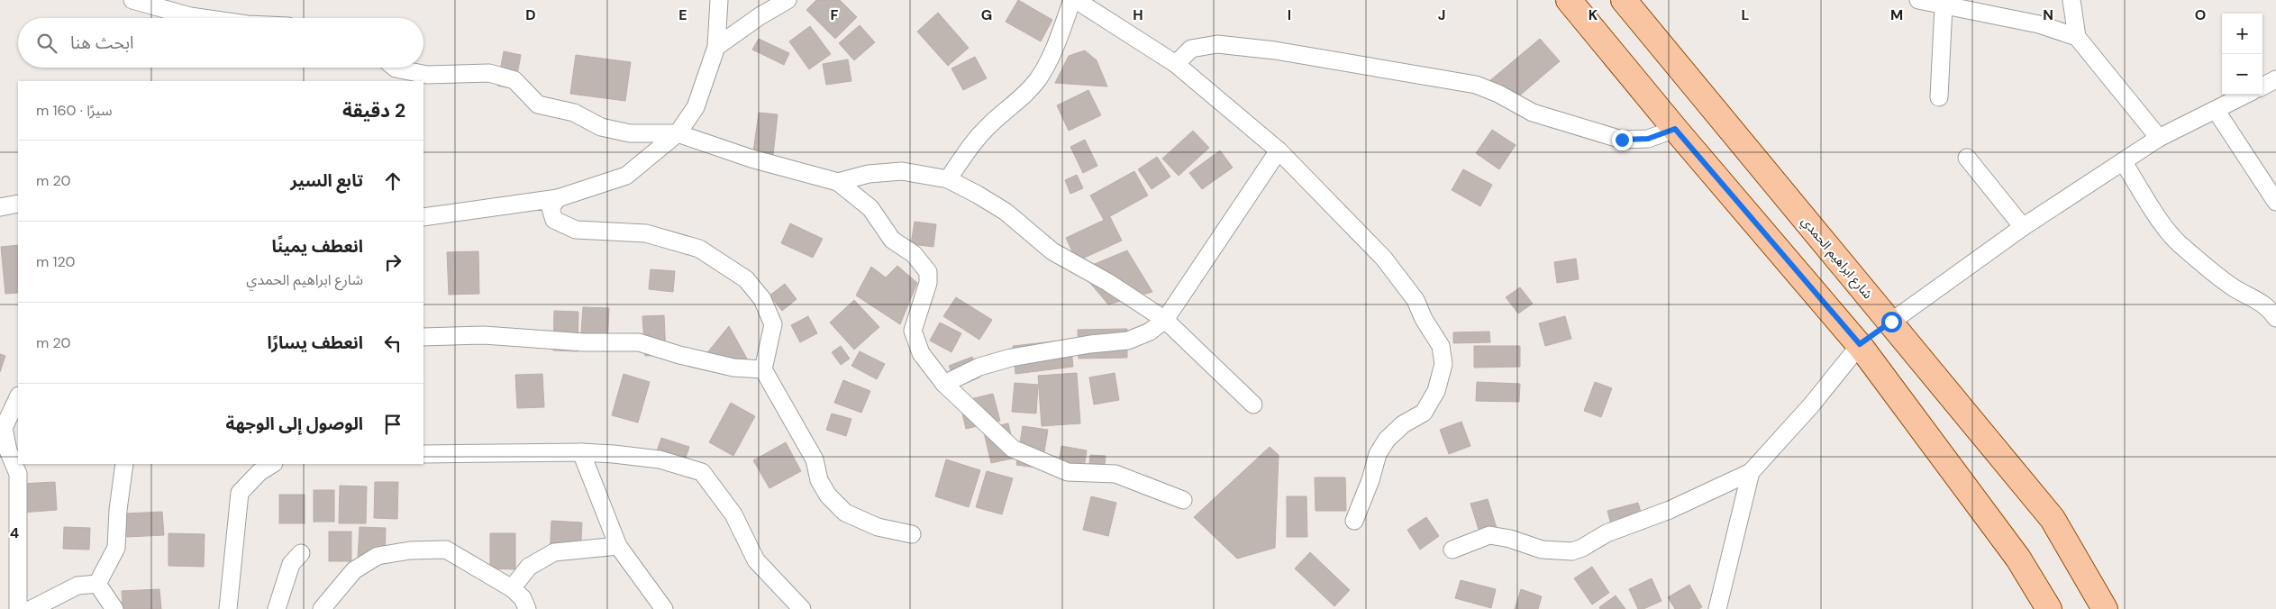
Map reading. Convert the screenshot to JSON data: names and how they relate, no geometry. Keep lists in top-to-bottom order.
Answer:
{
  "streets": {
    "main road": ["شارع ابراهيم الحمدي"]
  },
  "page": {
    "map_buttons": ["+", "−"],
    "search": "ابحث هنا",
    "heading": ["2 دقيقة", "سيرًا · 160 m"],
    "list": [
      ["تابع السير", "20 m"],
      ["انعطف يمينًا", "شارع ابراهيم الحمدي", "120 m"],
      ["انعطف يسارًا", "20 m"],
      "الوصول إلى الوجهة"
    ]
  },
  "grid": {
    "columns": [
      "D",
      "E",
      "F",
      "G",
      "H",
      "I",
      "J",
      "K",
      "L",
      "M",
      "N",
      "O"
    ],
    "rows": ["4"]
  }
}
